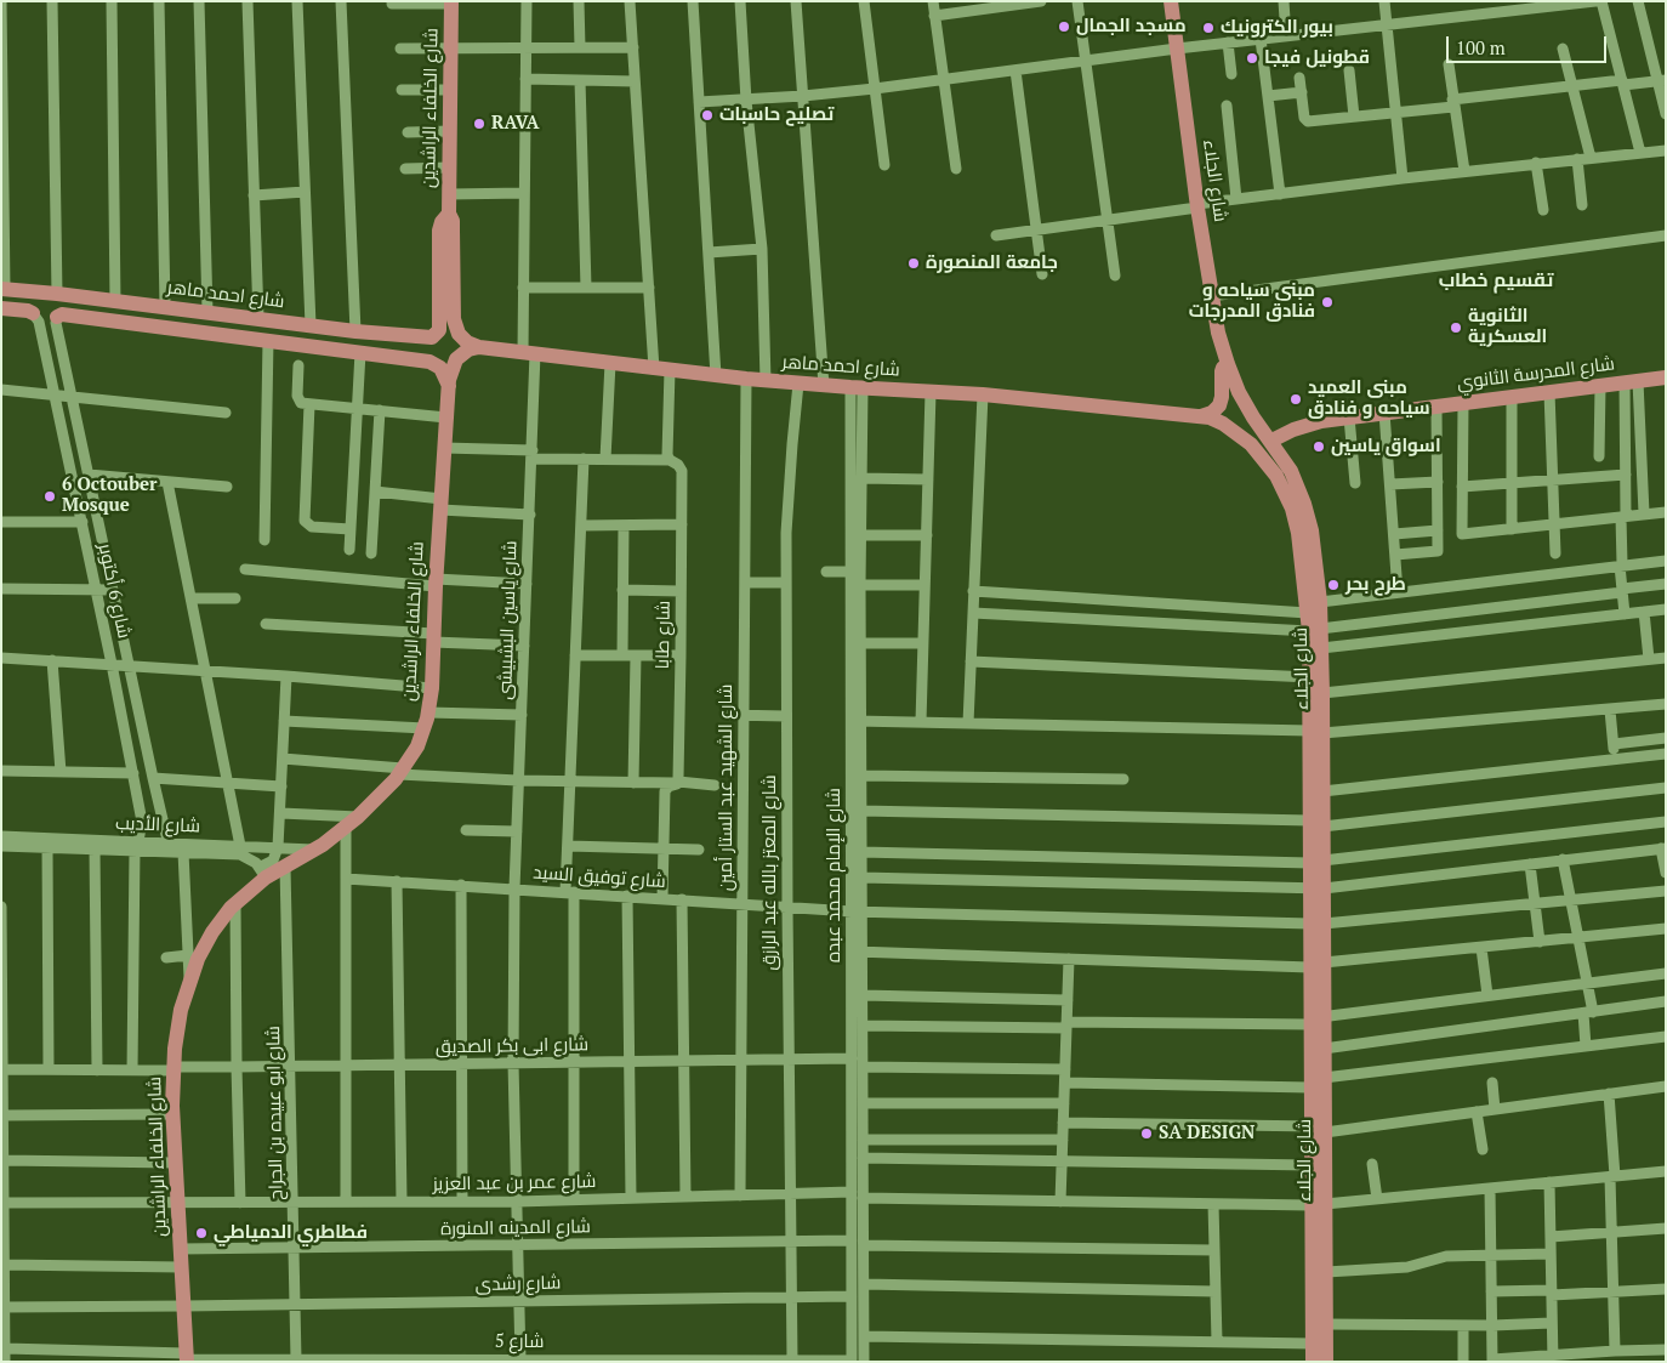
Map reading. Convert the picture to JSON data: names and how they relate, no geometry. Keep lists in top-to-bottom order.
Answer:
{
  "streets": {
    "main road": [
      "شارع الخلفاء الراشدين",
      "شارع الجلاء",
      "شارع احمد ماهر",
      "شارع المدرسة الثانوي"
    ],
    "street": [
      "شارع 6 أكتوبر",
      "شارع ياسين البشبيشى",
      "شارع طابا",
      "شارع الشهيد عبد الستار أمين",
      "شارع الأديب",
      "شارع المعتز بالله عبد الرازق",
      "شارع الإمام محمد عبده",
      "شارع توفيق السيد",
      "شارع ابى بكر الصديق",
      "شارع ابو عبيده بن الجراح",
      "شارع عمر بن عبد العزيز",
      "شارع المدينه المنورة",
      "شارع رشدى",
      "شارع 5"
    ]
  },
  "crossings": [
    ["شارع الخلفاء الراشدين", "شارع احمد ماهر"],
    ["شارع الخلفاء الراشدين", "شارع الأديب"],
    ["شارع الخلفاء الراشدين", "شارع ابى بكر الصديق"],
    ["شارع الخلفاء الراشدين", "شارع ابو عبيده بن الجراح"],
    ["شارع الخلفاء الراشدين", "شارع عمر بن عبد العزيز"],
    ["شارع الخلفاء الراشدين", "شارع المدينه المنورة"],
    ["شارع الخلفاء الراشدين", "شارع رشدى"],
    ["شارع الخلفاء الراشدين", "شارع 5"],
    ["شارع الجلاء", "شارع احمد ماهر"],
    ["شارع الجلاء", "شارع المدرسة الثانوي"],
    ["شارع الجلاء", "شارع توفيق السيد"],
    ["شارع احمد ماهر", "شارع ياسين البشبيشى"],
    ["شارع احمد ماهر", "شارع طابا"],
    ["شارع احمد ماهر", "شارع الشهيد عبد الستار أمين"],
    ["شارع احمد ماهر", "شارع المعتز بالله عبد الرازق"],
    ["شارع احمد ماهر", "شارع الإمام محمد عبده"],
    ["شارع 6 أكتوبر", "شارع الأديب"],
    ["شارع 6 أكتوبر", "شارع ابى بكر الصديق"],
    ["شارع ياسين البشبيشى", "شارع توفيق السيد"],
    ["شارع ياسين البشبيشى", "شارع ابى بكر الصديق"],
    ["شارع ياسين البشبيشى", "شارع عمر بن عبد العزيز"],
    ["شارع ياسين البشبيشى", "شارع المدينه المنورة"],
    ["شارع ياسين البشبيشى", "شارع رشدى"],
    ["شارع ياسين البشبيشى", "شارع 5"],
    ["شارع طابا", "شارع توفيق السيد"],
    ["شارع الشهيد عبد الستار أمين", "شارع توفيق السيد"],
    ["شارع الشهيد عبد الستار أمين", "شارع ابى بكر الصديق"],
    ["شارع الشهيد عبد الستار أمين", "شارع عمر بن عبد العزيز"],
    ["شارع المعتز بالله عبد الرازق", "شارع توفيق السيد"],
    ["شارع المعتز بالله عبد الرازق", "شارع ابى بكر الصديق"],
    ["شارع المعتز بالله عبد الرازق", "شارع عمر بن عبد العزيز"],
    ["شارع المعتز بالله عبد الرازق", "شارع المدينه المنورة"],
    ["شارع المعتز بالله عبد الرازق", "شارع رشدى"],
    ["شارع المعتز بالله عبد الرازق", "شارع 5"],
    ["شارع الإمام محمد عبده", "شارع توفيق السيد"],
    ["شارع الإمام محمد عبده", "شارع ابى بكر الصديق"],
    ["شارع الإمام محمد عبده", "شارع عمر بن عبد العزيز"],
    ["شارع الإمام محمد عبده", "شارع المدينه المنورة"],
    ["شارع الإمام محمد عبده", "شارع رشدى"],
    ["شارع الإمام محمد عبده", "شارع 5"],
    ["شارع ابى بكر الصديق", "شارع ابو عبيده بن الجراح"],
    ["شارع ابو عبيده بن الجراح", "شارع عمر بن عبد العزيز"],
    ["شارع ابو عبيده بن الجراح", "شارع المدينه المنورة"],
    ["شارع ابو عبيده بن الجراح", "شارع رشدى"],
    ["شارع ابو عبيده بن الجراح", "شارع 5"]
  ],
  "districts": ["تقسيم خطاب"],
  "places": [
    "مسجد الجمال",
    "بيور الكترونيك",
    "قطونيل فيجا",
    "تصليح حاسبات",
    "RAVA",
    "جامعة المنصورة",
    "مبنى سياحه و فنادق المدرجات",
    "الثانوية العسكرية",
    "مبنى العميد سياحه و فنادق",
    "اسواق ياسين",
    "6 Octouber Mosque",
    "طرح بحر",
    "SA DESIGN",
    "فطاطري الدمياطي"
  ],
  "scale_bar": "100 m"
}
